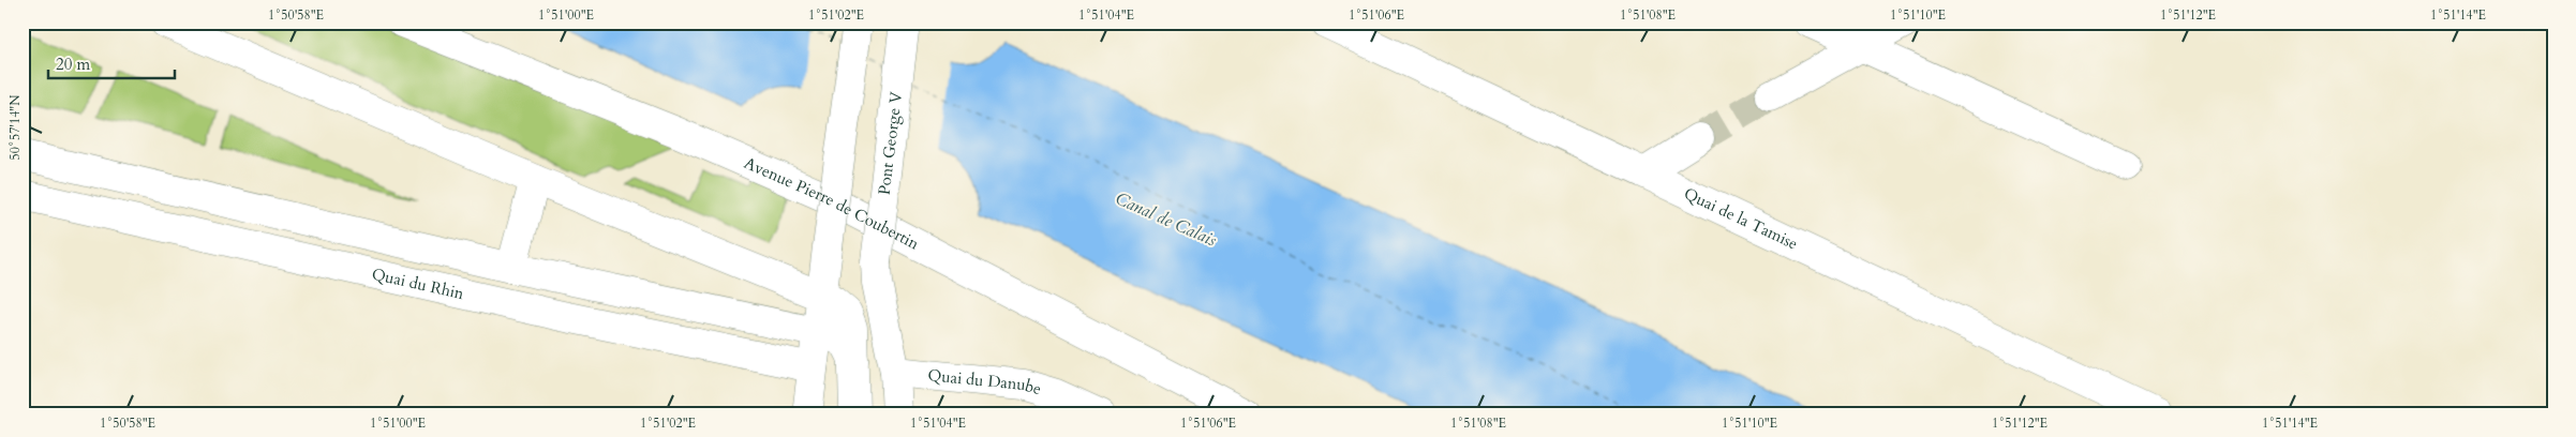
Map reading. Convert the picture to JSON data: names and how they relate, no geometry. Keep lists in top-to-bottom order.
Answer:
{
  "streets": {
    "street": [
      "Pont George V",
      "Avenue Pierre de Coubertin",
      "Quai de la Tamise",
      "Quai du Rhin",
      "Quai du Danube"
    ]
  },
  "crossings": [
    ["Pont George V", "Quai du Danube"]
  ],
  "water": ["Canal de Calais"],
  "scale_bar": "20 m",
  "coordinates": [
    "1°50'58\"E",
    "1°51'00\"E",
    "1°51'02\"E",
    "1°51'04\"E",
    "1°51'06\"E",
    "1°51'08\"E",
    "1°51'10\"E",
    "1°51'12\"E",
    "1°51'14\"E",
    "50°57'14\"N"
  ]
}
